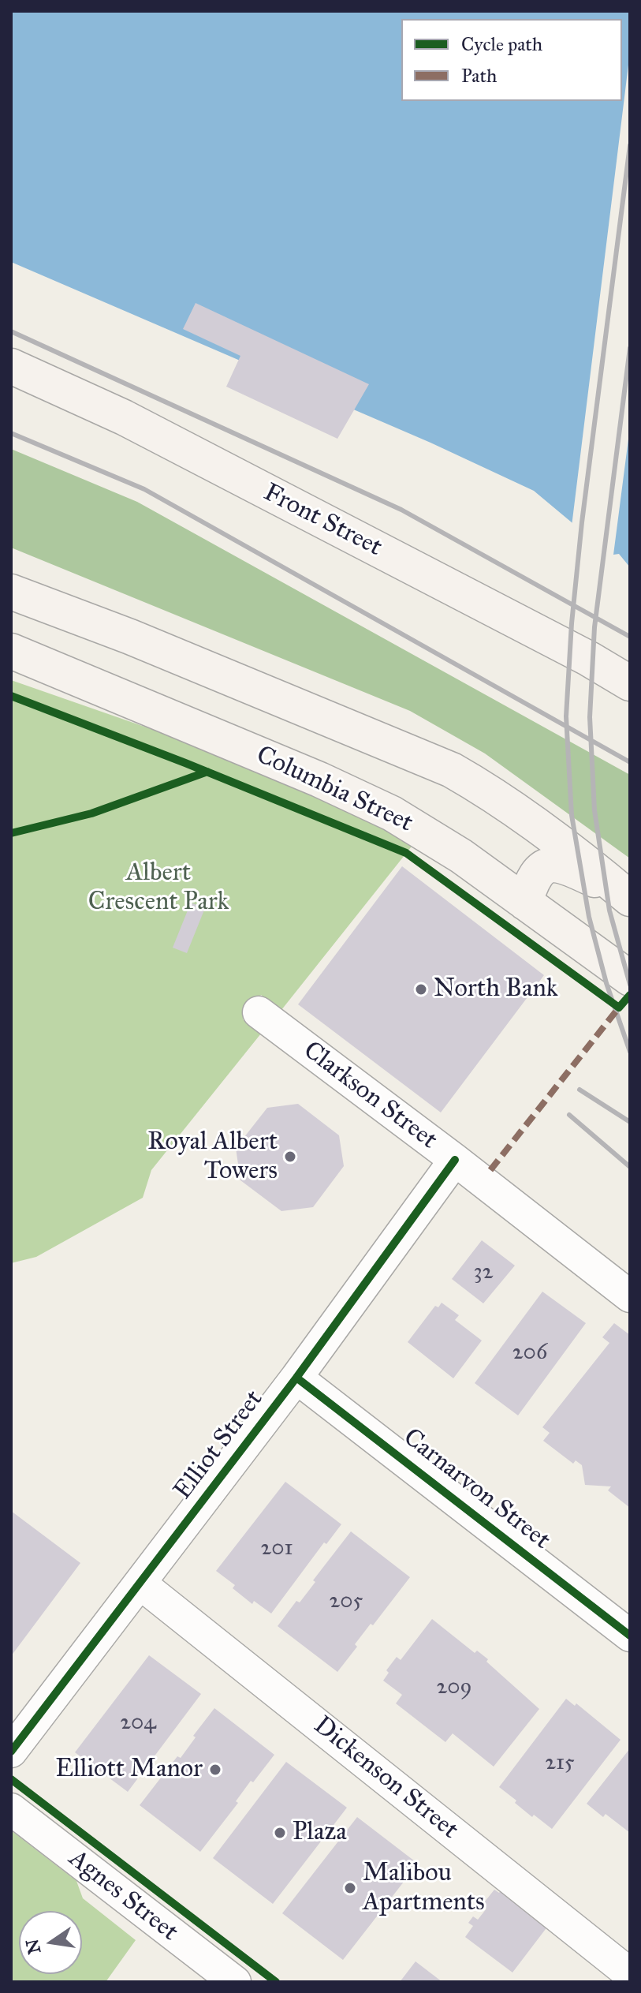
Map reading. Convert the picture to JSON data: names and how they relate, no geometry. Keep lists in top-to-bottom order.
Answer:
{
  "streets": {
    "street": [
      "Front Street",
      "Columbia Street",
      "Clarkson Street",
      "Elliot Street",
      "Carnarvon Street",
      "Dickenson Street",
      "Agnes Street"
    ]
  },
  "crossings": [
    ["Clarkson Street", "Elliot Street"],
    ["Elliot Street", "Carnarvon Street"],
    ["Elliot Street", "Dickenson Street"]
  ],
  "parks": ["Albert Crescent Park"],
  "places": [
    "North Bank",
    "Royal Albert Towers",
    "Elliott Manor",
    "Plaza",
    "Malibou Apartments"
  ],
  "house_numbers": [
    "32",
    "206",
    "201",
    "205",
    "209",
    "204",
    "215"
  ],
  "legend": ["Cycle path", "Path"],
  "north": "left"
}
